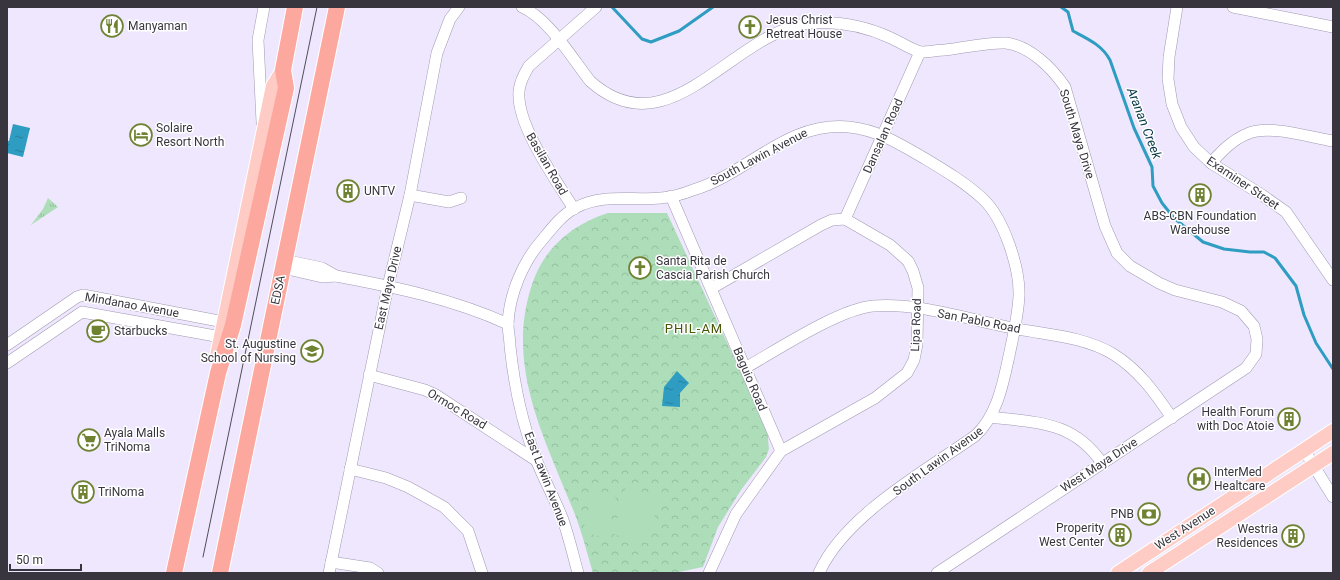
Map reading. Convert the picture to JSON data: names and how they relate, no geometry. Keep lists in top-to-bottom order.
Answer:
{
  "streets": {
    "highway": ["EDSA"],
    "main road": ["West Avenue"],
    "street": [
      "South Maya Drive",
      "Dansalan Road",
      "South Lawin Avenue",
      "Basilan Road",
      "Examiner Street",
      "East Maya Drive",
      "Mindanao Avenue",
      "San Pablo Road",
      "Lipa Road",
      "Baguio Road",
      "Ormoc Road",
      "West Maya Drive",
      "East Lawin Avenue"
    ]
  },
  "crossings": [
    ["South Maya Drive", "Dansalan Road"],
    ["South Maya Drive", "West Maya Drive"],
    ["Dansalan Road", "South Lawin Avenue"],
    ["Dansalan Road", "Lipa Road"],
    ["South Lawin Avenue", "Basilan Road"],
    ["South Lawin Avenue", "San Pablo Road"],
    ["South Lawin Avenue", "Baguio Road"],
    ["South Lawin Avenue", "East Lawin Avenue"],
    ["East Maya Drive", "Ormoc Road"],
    ["San Pablo Road", "Lipa Road"],
    ["San Pablo Road", "Baguio Road"],
    ["San Pablo Road", "West Maya Drive"],
    ["Lipa Road", "Baguio Road"],
    ["Ormoc Road", "East Lawin Avenue"]
  ],
  "districts": ["PHIL-AM"],
  "water": ["Aranan Creek"],
  "places": {
    "restaurant": ["Manyaman"],
    "church": ["Jesus Christ Retreat House", "Santa Rita de Cascia Parish Church"],
    "hotel": ["Solaire Resort North"],
    "building": [
      "UNTV",
      "ABS-CBN Foundation Warehouse",
      "Health Forum with Doc Atoie",
      "TriNoma",
      "Properity West Center",
      "Westria Residences"
    ],
    "cafe": ["Starbucks"],
    "school or university": ["St. Augustine School of Nursing"],
    "supermarket": ["Ayala Malls TriNoma"],
    "hospital": ["InterMed Healtcare"],
    "bank": ["PNB"]
  },
  "scale_bar": "50 m"
}
